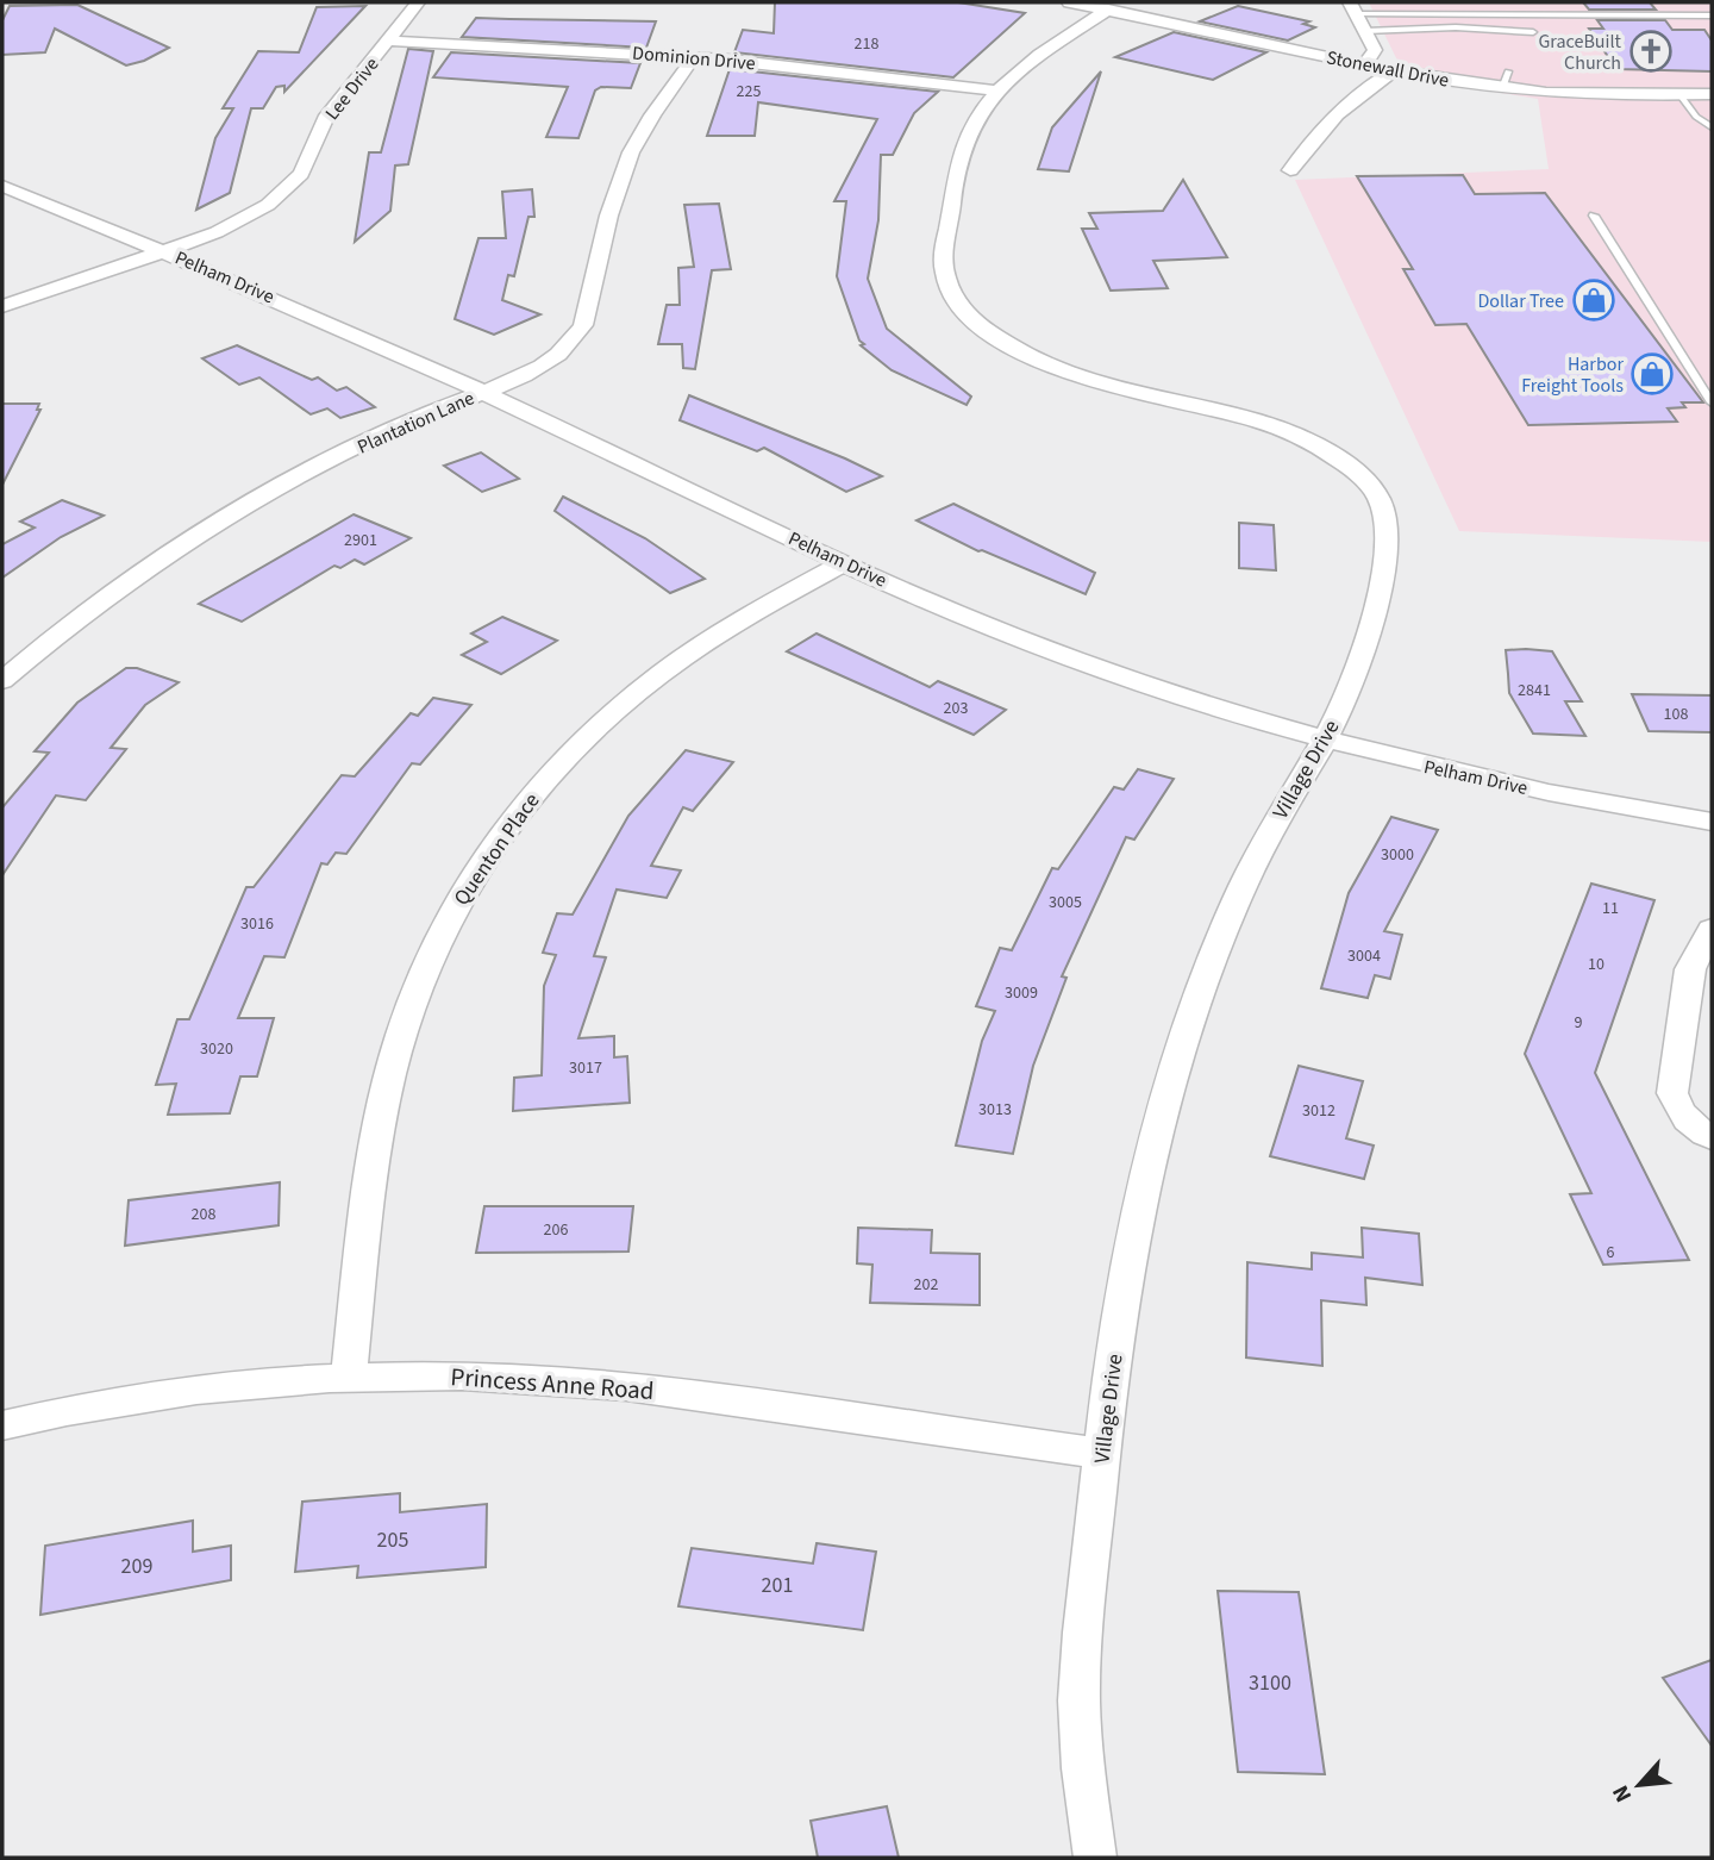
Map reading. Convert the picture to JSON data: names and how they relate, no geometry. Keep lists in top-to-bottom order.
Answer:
{
  "streets": {
    "street": [
      "Dominion Drive",
      "Stonewall Drive",
      "Lee Drive",
      "Pelham Drive",
      "Plantation Lane",
      "Village Drive",
      "Quenton Place",
      "Princess Anne Road"
    ]
  },
  "crossings": [
    ["Dominion Drive", "Lee Drive"],
    ["Dominion Drive", "Plantation Lane"],
    ["Dominion Drive", "Village Drive"],
    ["Stonewall Drive", "Village Drive"],
    ["Lee Drive", "Pelham Drive"],
    ["Pelham Drive", "Plantation Lane"],
    ["Pelham Drive", "Village Drive"],
    ["Pelham Drive", "Quenton Place"],
    ["Village Drive", "Princess Anne Road"],
    ["Quenton Place", "Princess Anne Road"]
  ],
  "places": {
    "church": ["GraceBuilt Church"],
    "shop": ["Dollar Tree", "Harbor Freight Tools"]
  },
  "house_numbers": [
    "218",
    "225",
    "2901",
    "2841",
    "203",
    "108",
    "3000",
    "3005",
    "11",
    "3016",
    "3004",
    "10",
    "3009",
    "9",
    "3020",
    "3017",
    "3013",
    "3012",
    "208",
    "206",
    "6",
    "202",
    "205",
    "209",
    "201",
    "3100"
  ],
  "north": "bottom left"
}
